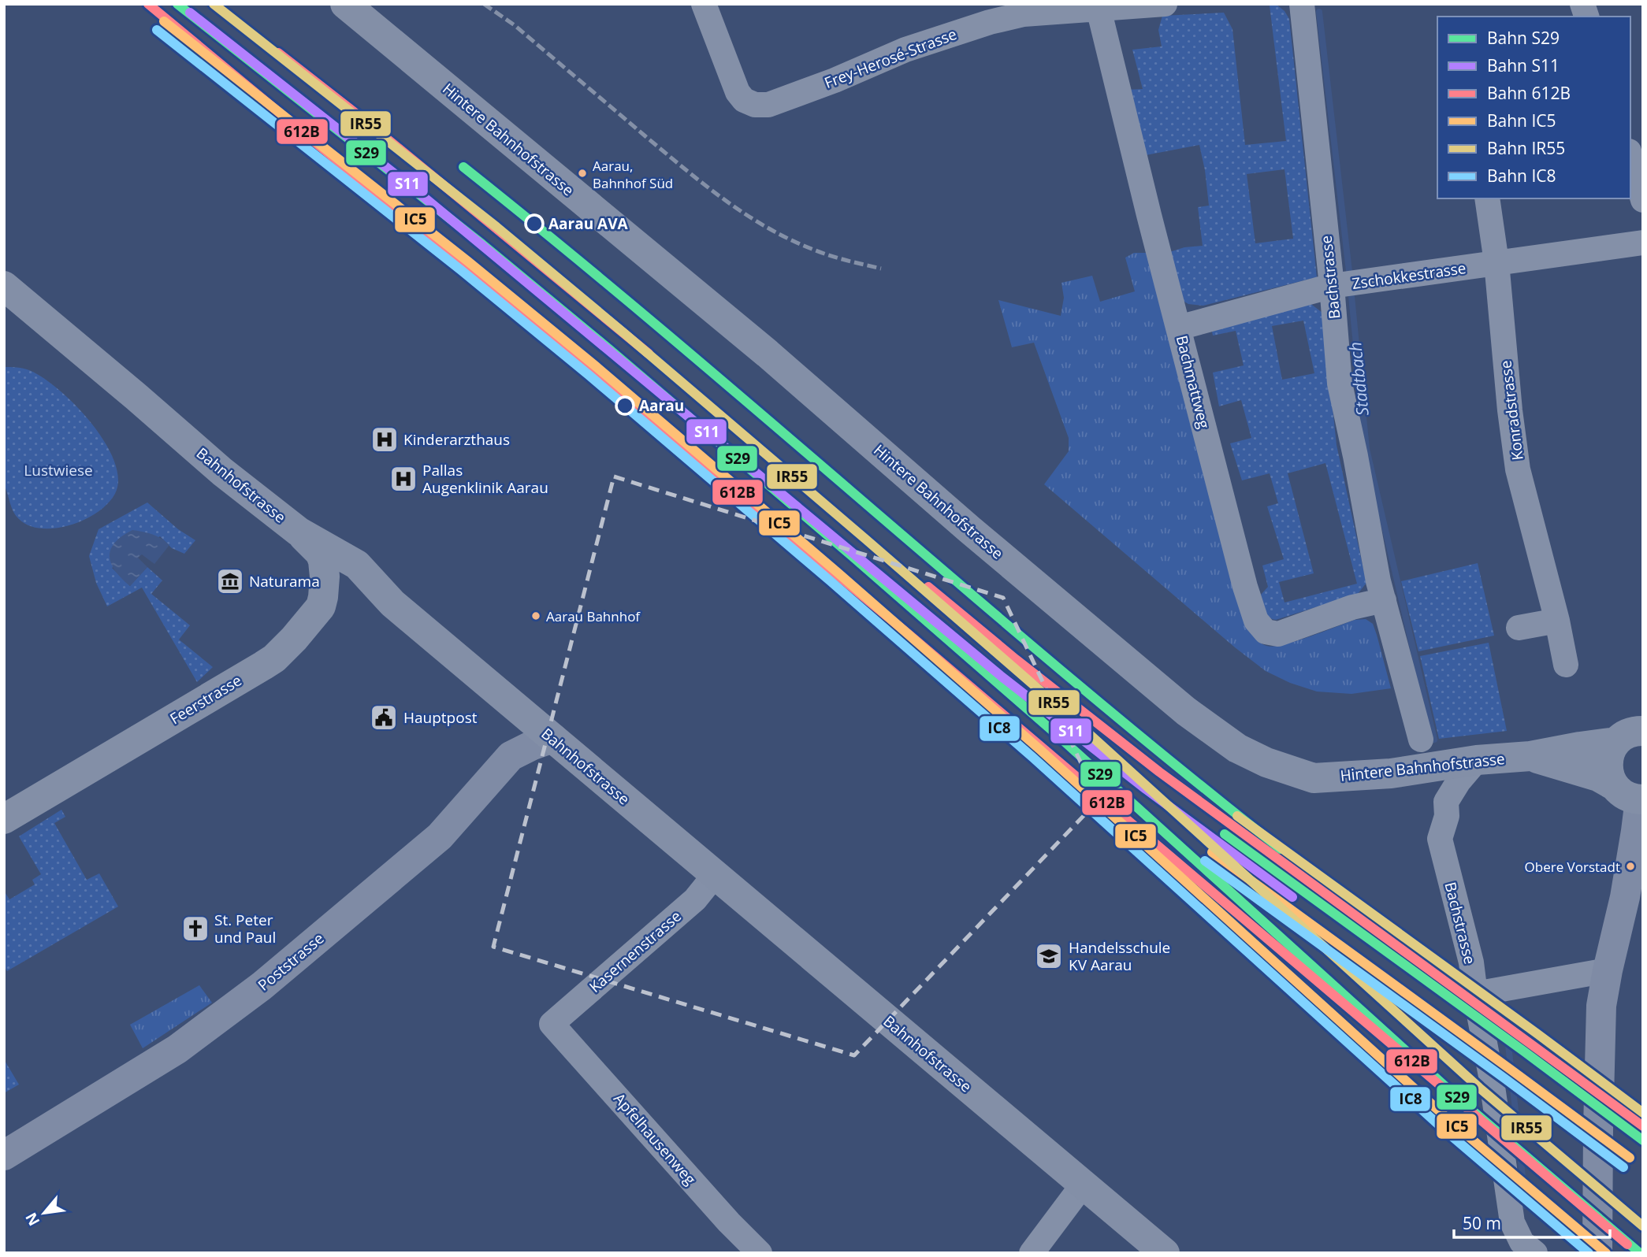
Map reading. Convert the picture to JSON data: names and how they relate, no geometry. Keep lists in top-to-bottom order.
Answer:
{
  "streets": {
    "main road": [
      "Hintere Bahnhofstrasse",
      "Bahnhofstrasse",
      "Feerstrasse",
      "Poststrasse"
    ],
    "street": [
      "Frey-Herosé-Strasse",
      "Zschokkestrasse",
      "Bachstrasse",
      "Bachmattweg",
      "Konradstrasse",
      "Kasernenstrasse",
      "Apfelhausenweg"
    ]
  },
  "crossings": [
    ["Frey-Herosé-Strasse", "Bachmattweg"],
    ["Hintere Bahnhofstrasse", "Bachstrasse"],
    ["Zschokkestrasse", "Bachstrasse"],
    ["Zschokkestrasse", "Bachmattweg"],
    ["Zschokkestrasse", "Konradstrasse"],
    ["Bachstrasse", "Bachmattweg"],
    ["Bahnhofstrasse", "Feerstrasse"],
    ["Bahnhofstrasse", "Kasernenstrasse"],
    ["Bahnhofstrasse", "Poststrasse"],
    ["Kasernenstrasse", "Apfelhausenweg"]
  ],
  "water": ["Stadtbach"],
  "parks": ["Lustwiese"],
  "places": {
    "other": [
      "Aarau, Bahnhof Süd",
      "Aarau AVA",
      "Aarau",
      "Aarau Bahnhof",
      "Obere Vorstadt"
    ],
    "hospital": ["Kinderarzthaus", "Pallas Augenklinik Aarau"],
    "museum": ["Naturama"],
    "public building": ["Hauptpost"],
    "church": ["St. Peter und Paul"],
    "school or university": ["Handelsschule KV Aarau"]
  },
  "lines": [
    "rail line S29",
    "rail line 612B",
    "rail line IR55",
    "rail line S11",
    "rail line IC5",
    "rail line IC8"
  ],
  "legend": [
    "Bahn S29",
    "Bahn S11",
    "Bahn 612B",
    "Bahn IC5",
    "Bahn IR55",
    "Bahn IC8"
  ],
  "scale_bar": "50 m",
  "north": "bottom left"
}
